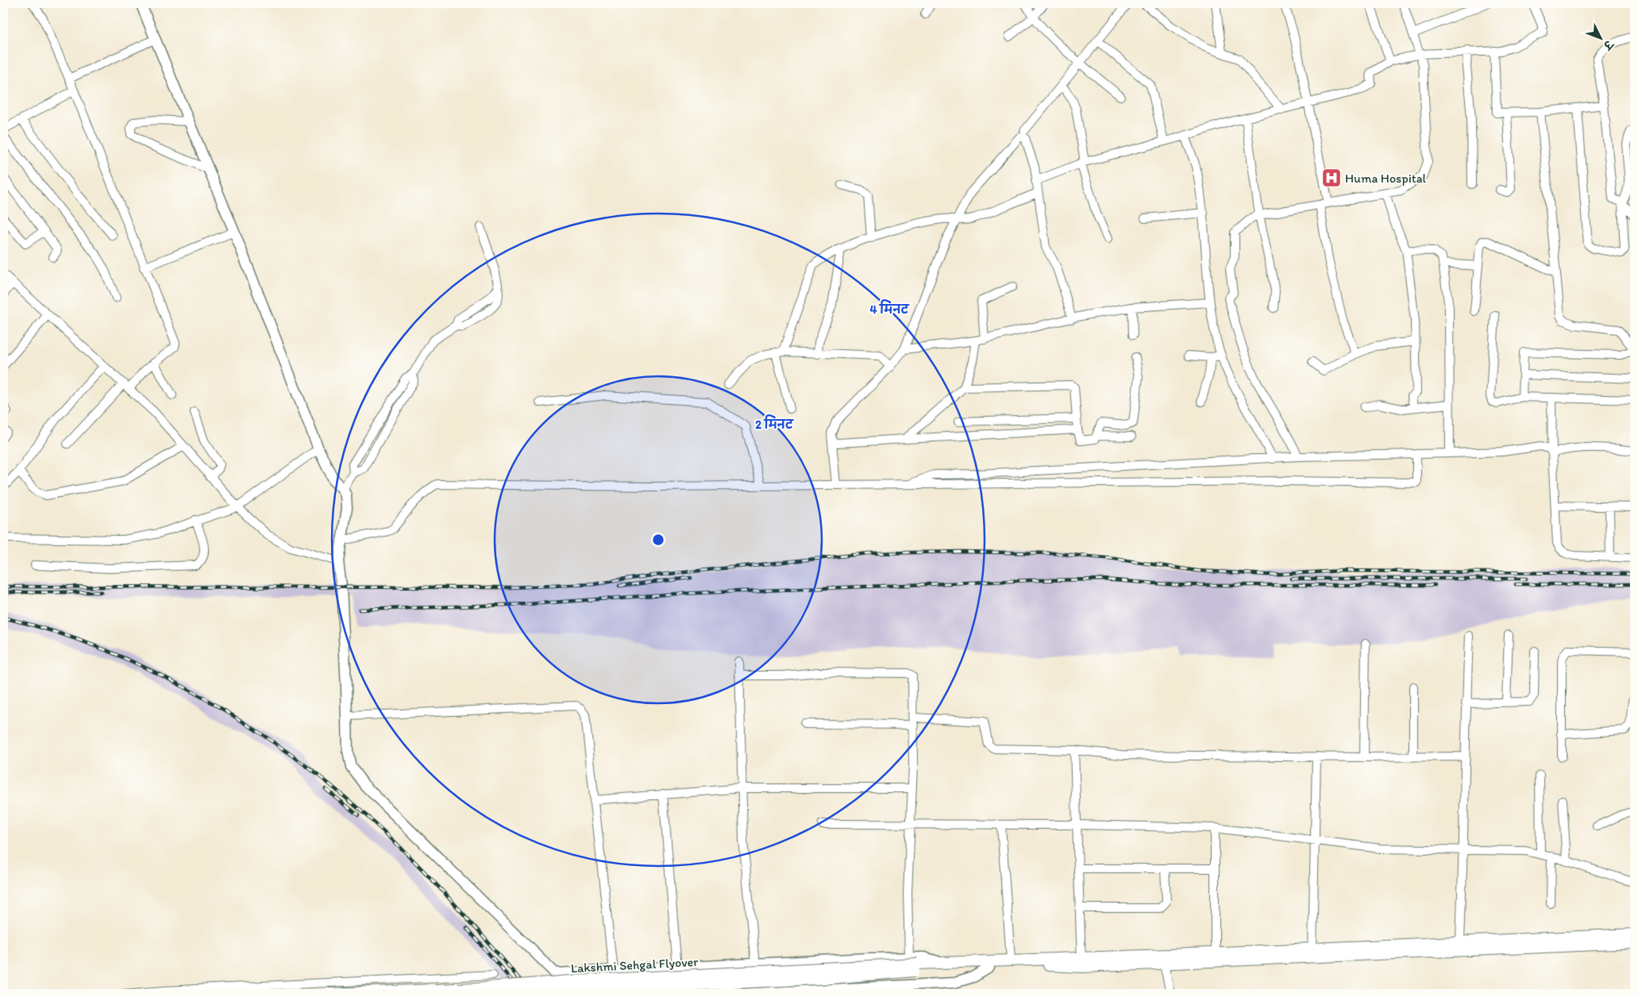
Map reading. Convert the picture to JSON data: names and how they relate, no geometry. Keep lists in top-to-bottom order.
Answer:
{
  "streets": {
    "main road": ["Lakshmi Sehgal Flyover"]
  },
  "places": {
    "hospital": ["Huma Hospital"]
  },
  "north": "bottom right",
  "rings": ["4 मिनट", "2 मिनट"]
}
